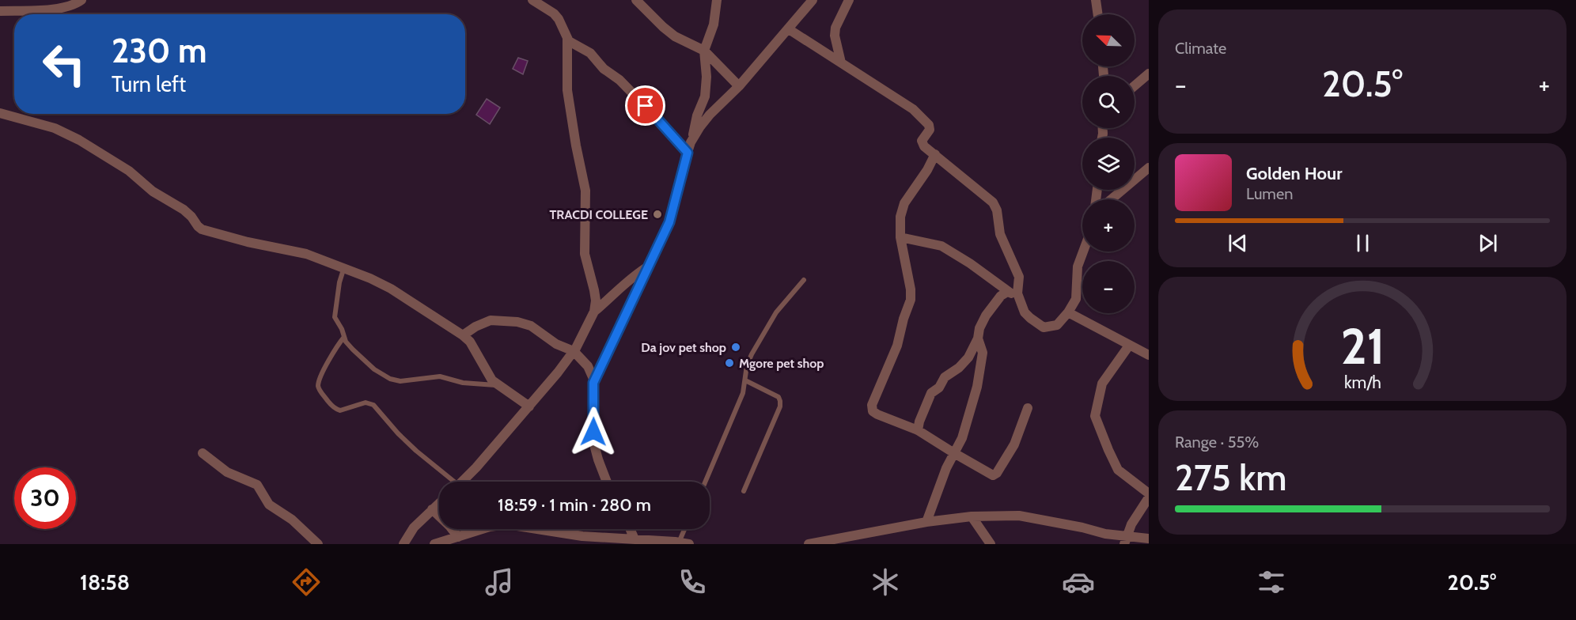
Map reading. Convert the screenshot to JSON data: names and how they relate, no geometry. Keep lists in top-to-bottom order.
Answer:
{
  "places": ["TRACDI COLLEGE", "Da jov pet shop", "Mgore pet shop"],
  "north": "top left",
  "page": {
    "tile": [
      "Climate",
      ["Range · 55%", "275 km"]
    ],
    "map_buttons": ["+", "−"],
    "turn": ["230 m", "Turn left"],
    "heat": ["−", "20.5°", "+"],
    "song": ["Golden Hour", "Lumen"],
    "limit": "30",
    "trip": "18:59 · 1 min · 280 m",
    "tabs": ["18:58", "20.5°"],
    "gauge": ["21", "km/h"]
  }
}
